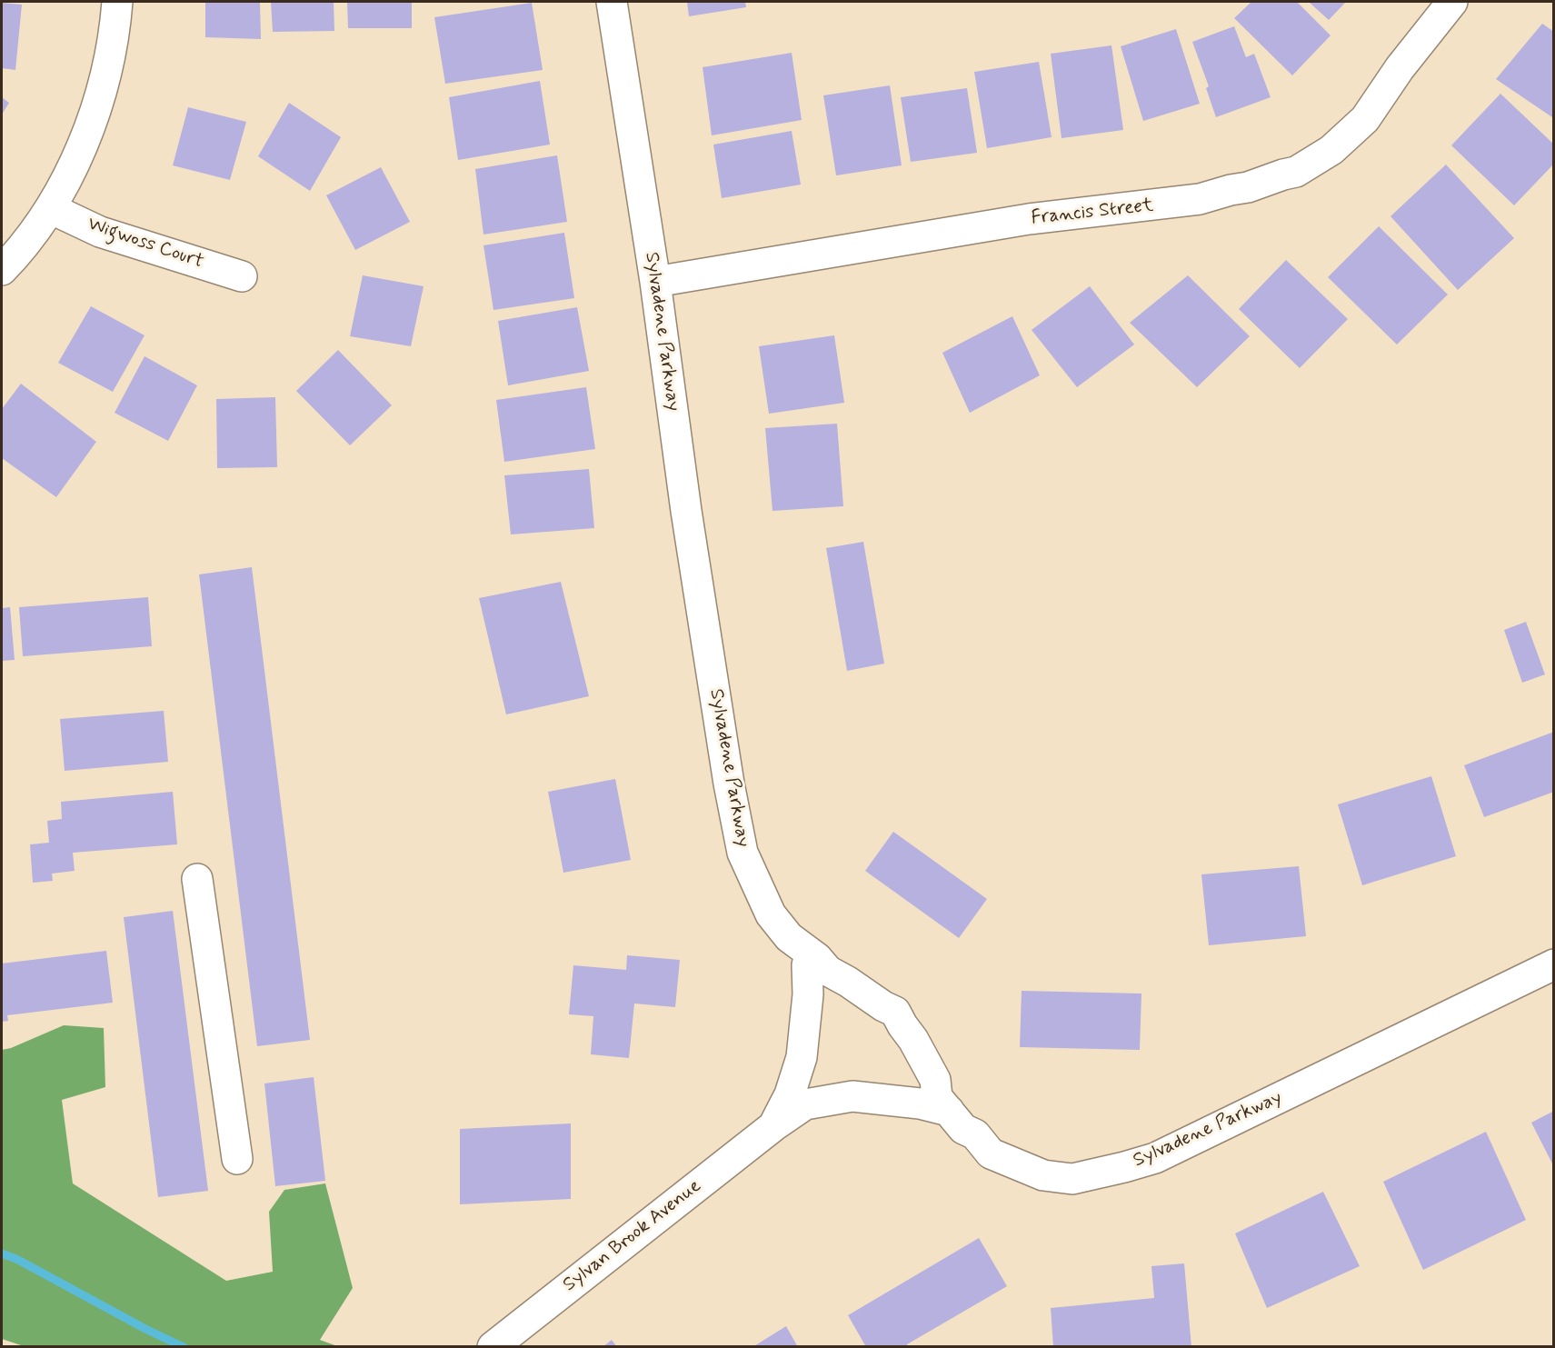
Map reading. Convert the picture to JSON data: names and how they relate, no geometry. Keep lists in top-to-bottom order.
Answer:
{
  "streets": {
    "street": [
      "Francis Street",
      "Wigwoss Court",
      "Sylvadene Parkway",
      "Sylvan Brook Avenue"
    ]
  },
  "crossings": [
    ["Francis Street", "Sylvadene Parkway"],
    ["Sylvadene Parkway", "Sylvan Brook Avenue"]
  ]
}
